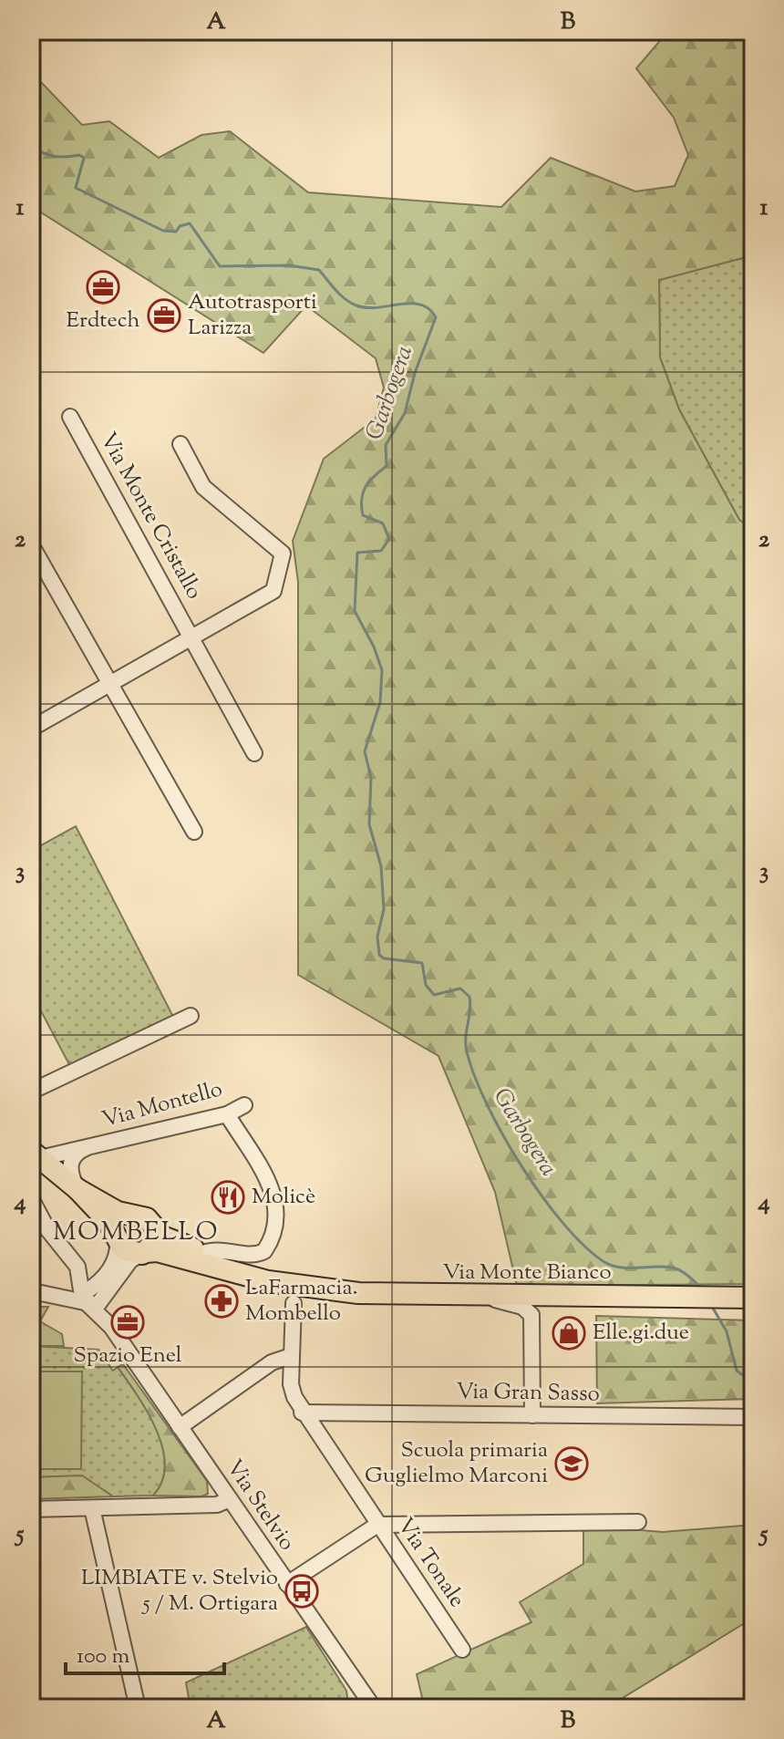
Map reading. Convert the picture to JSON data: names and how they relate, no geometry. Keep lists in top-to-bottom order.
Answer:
{
  "streets": {
    "main road": ["Via Monte Bianco"],
    "street": [
      "Via Monte Cristallo",
      "Via Montello",
      "Via Gran Sasso",
      "Via Stelvio",
      "Via Tonale"
    ]
  },
  "crossings": [
    ["Via Monte Bianco", "Via Tonale"],
    ["Via Gran Sasso", "Via Tonale"]
  ],
  "districts": ["MOMBELLO"],
  "water": ["Garbogera"],
  "places": {
    "office": ["Erdtech", "Autotrasporti Larizza", "Spazio Enel"],
    "restaurant": ["Molicè"],
    "pharmacy": ["LaFarmacia. Mombello"],
    "shop": ["Elle.gi.due"],
    "school or university": ["Scuola primaria Guglielmo Marconi"],
    "bus stop": ["LIMBIATE v. Stelvio 5 / M. Ortigara"]
  },
  "scale_bar": "100 m",
  "grid": {
    "columns": ["A", "B"],
    "rows": [
      "1",
      "2",
      "3",
      "4",
      "5"
    ]
  }
}
